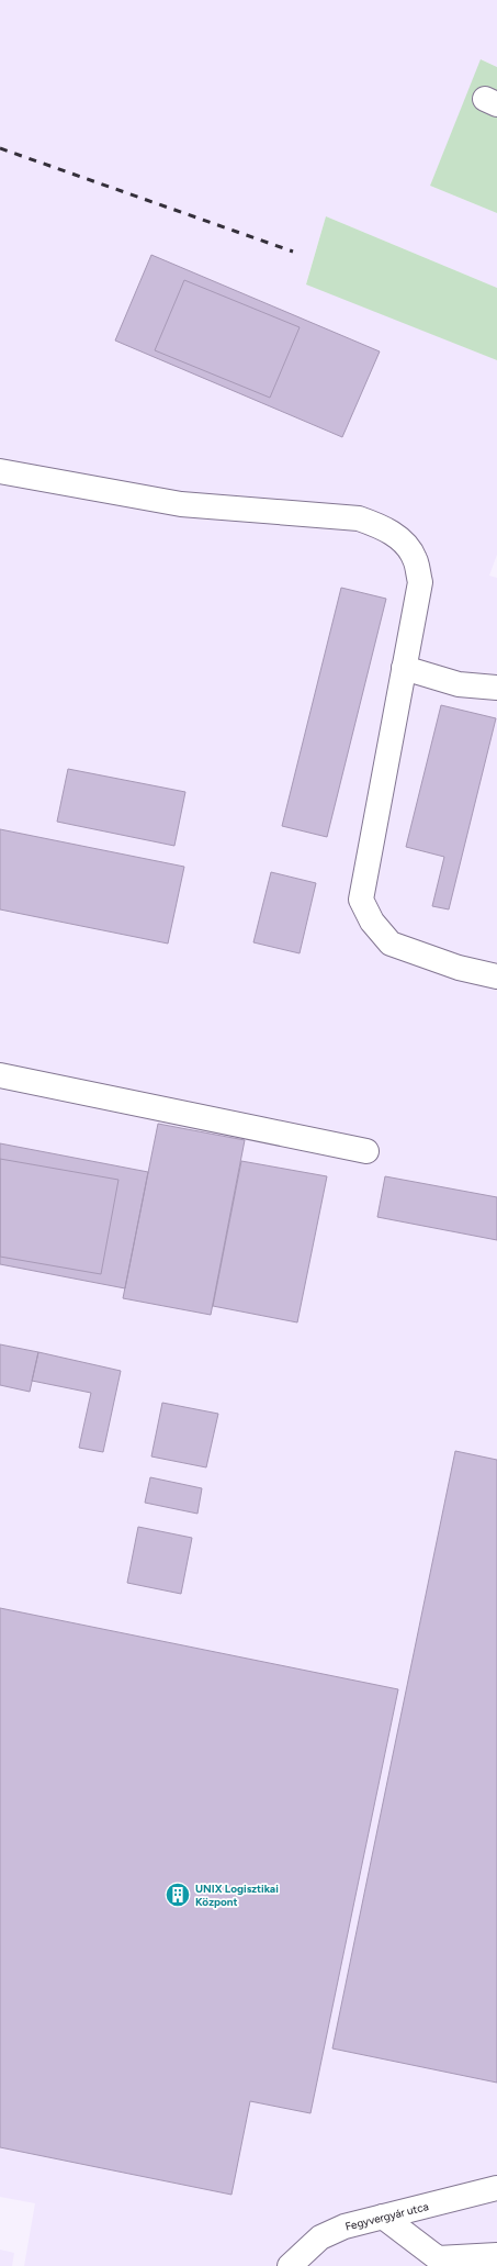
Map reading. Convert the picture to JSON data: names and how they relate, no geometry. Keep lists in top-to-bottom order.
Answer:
{
  "streets": {
    "lane": ["Fegyvergyár utca"]
  },
  "places": {
    "building": ["UNIX Logisztikai Központ"]
  }
}
